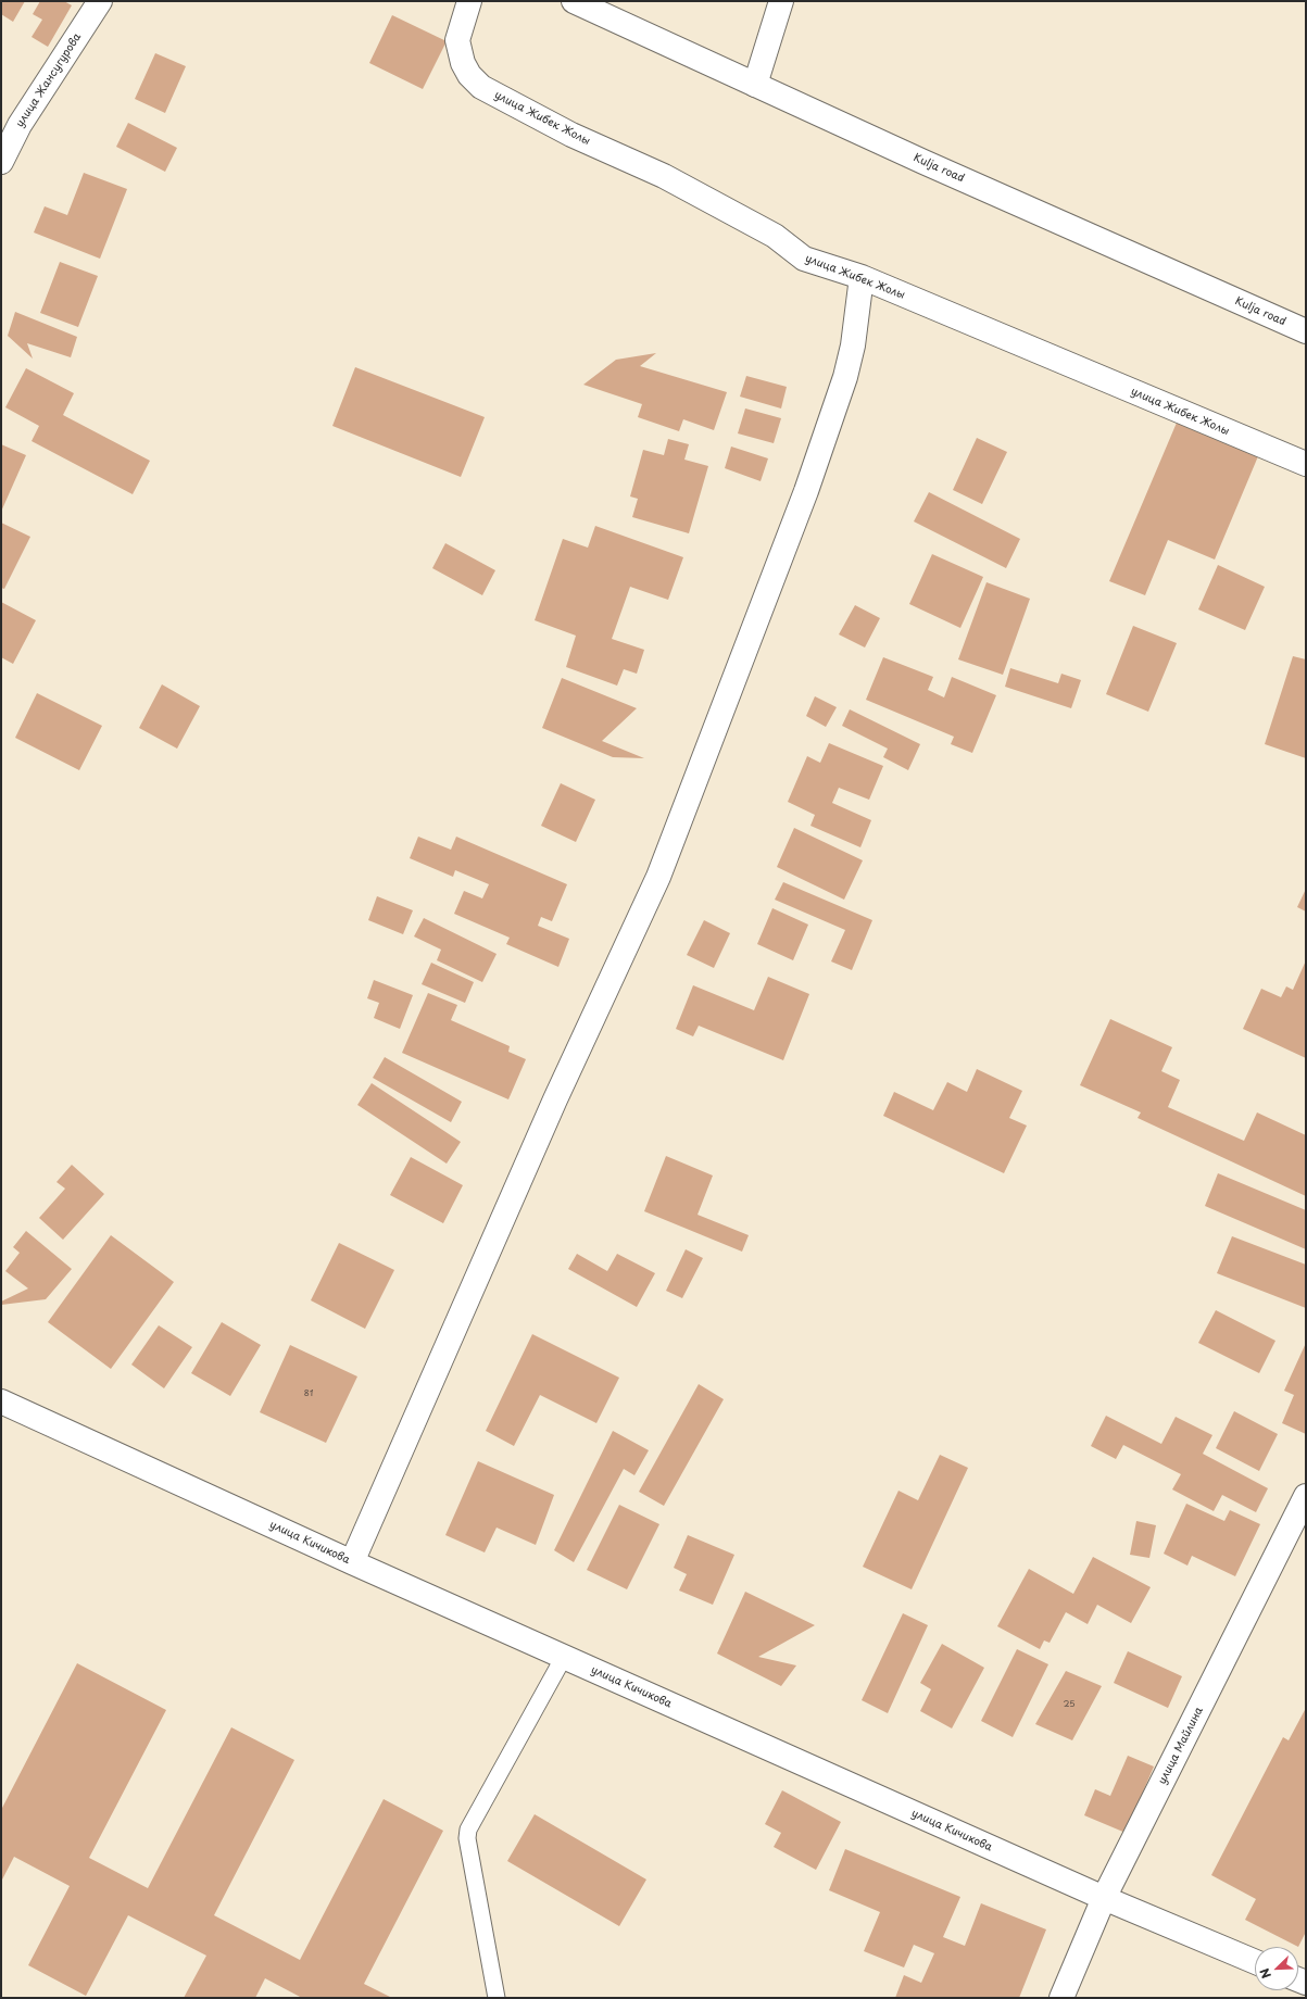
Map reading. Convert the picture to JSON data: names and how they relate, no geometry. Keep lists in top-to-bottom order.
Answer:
{
  "streets": {
    "street": [
      "улица Жансугурова",
      "улица Жибек Жолы",
      "Kulja road",
      "улица Кичикова",
      "улица Майлина"
    ]
  },
  "crossings": [
    ["улица Кичикова", "улица Майлина"]
  ],
  "house_numbers": ["81", "25"],
  "north": "bottom left"
}
